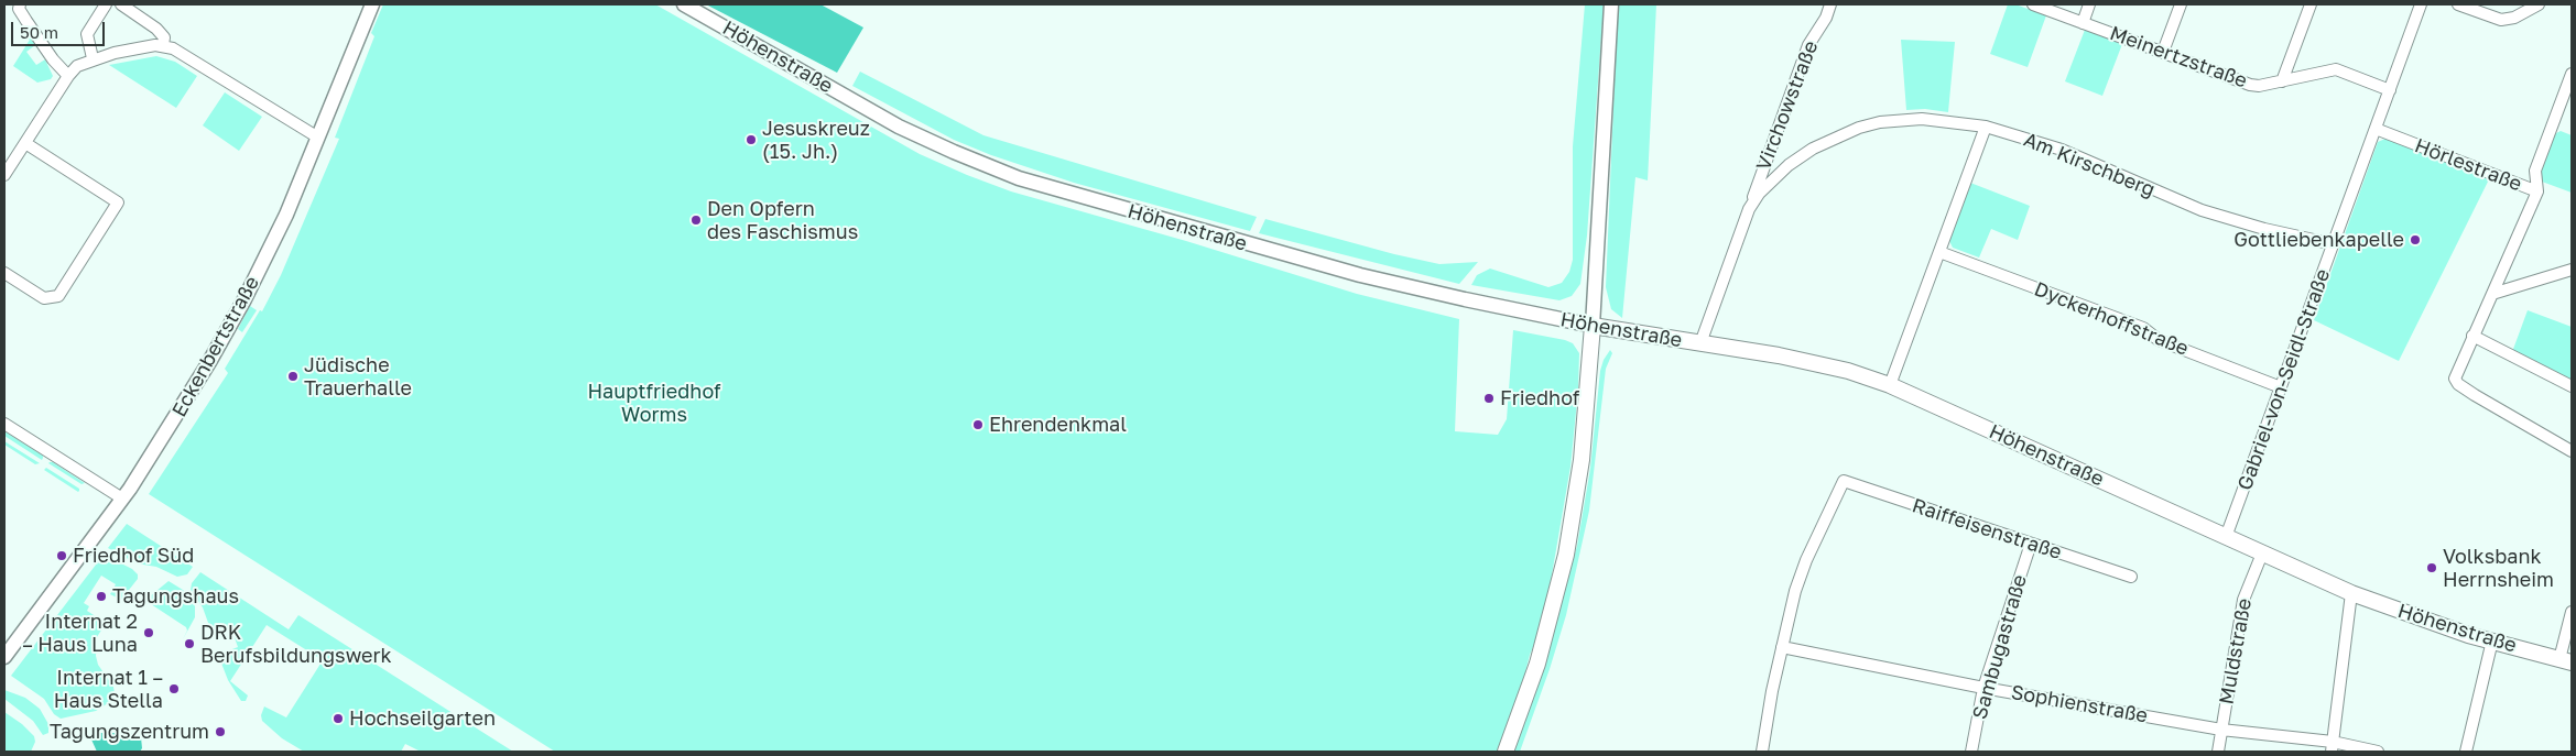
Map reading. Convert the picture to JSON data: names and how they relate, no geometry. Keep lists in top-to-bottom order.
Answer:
{
  "streets": {
    "main road": ["Höhenstraße"],
    "street": [
      "Meinertzstraße",
      "Virchowstraße",
      "Am Kirschberg",
      "Hörlestraße",
      "Dyckerhoffstraße",
      "Eckenbertstraße",
      "Gabriel-von-Seidl-Straße",
      "Raiffeisenstraße",
      "Sambugastraße",
      "Muldstraße",
      "Sophienstraße"
    ]
  },
  "crossings": [
    ["Höhenstraße", "Am Kirschberg"],
    ["Höhenstraße", "Gabriel-von-Seidl-Straße"],
    ["Höhenstraße", "Muldstraße"],
    ["Meinertzstraße", "Gabriel-von-Seidl-Straße"],
    ["Virchowstraße", "Am Kirschberg"],
    ["Am Kirschberg", "Gabriel-von-Seidl-Straße"],
    ["Hörlestraße", "Gabriel-von-Seidl-Straße"],
    ["Dyckerhoffstraße", "Gabriel-von-Seidl-Straße"],
    ["Raiffeisenstraße", "Sambugastraße"],
    ["Raiffeisenstraße", "Sophienstraße"],
    ["Sambugastraße", "Sophienstraße"],
    ["Muldstraße", "Sophienstraße"]
  ],
  "parks": ["Hauptfriedhof Worms"],
  "places": [
    "Jesuskreuz (15. Jh.)",
    "Den Opfern des Faschismus",
    "Gottliebenkapelle",
    "Jüdische Trauerhalle",
    "Friedhof",
    "Ehrendenkmal",
    "Friedhof Süd",
    "Volksbank Herrnsheim",
    "Tagungshaus",
    "Internat 2 – Haus Luna",
    "DRK Berufsbildungswerk",
    "Internat 1 – Haus Stella",
    "Hochseilgarten",
    "Tagungszentrum"
  ],
  "scale_bar": "50 m"
}
